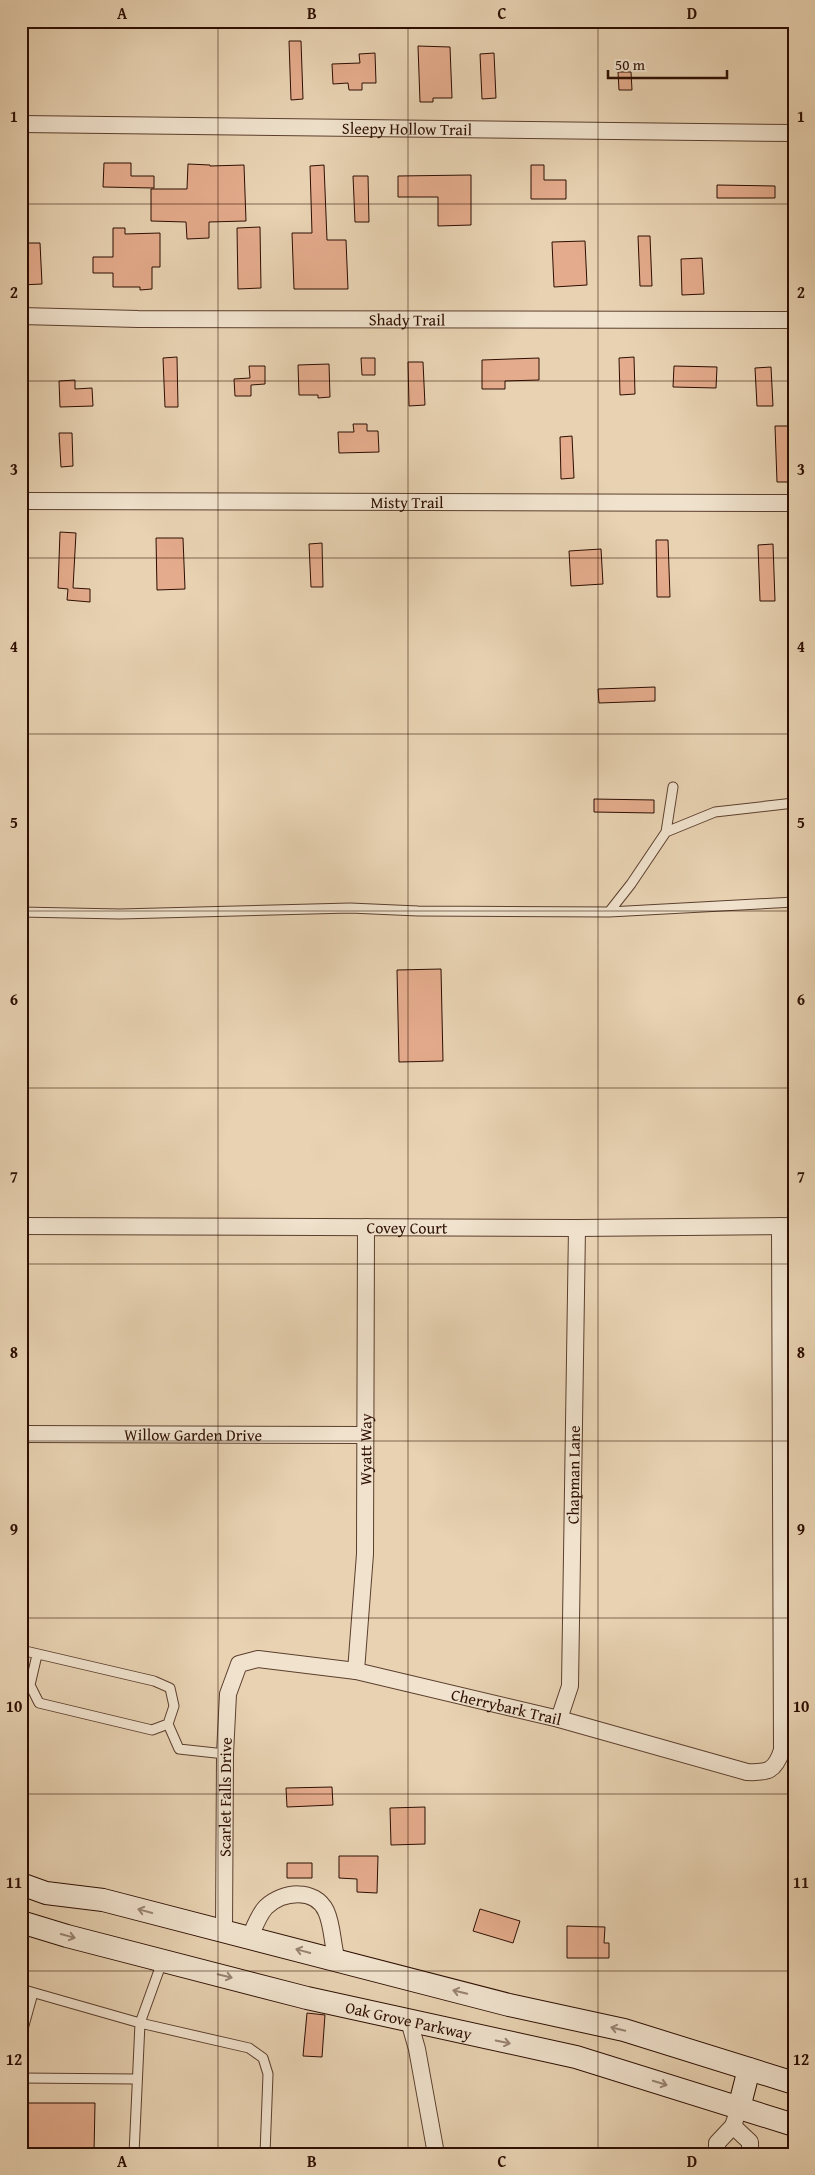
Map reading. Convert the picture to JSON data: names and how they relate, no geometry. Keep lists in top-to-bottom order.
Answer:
{
  "streets": {
    "main road": ["Oak Grove Parkway"],
    "street": [
      "Sleepy Hollow Trail",
      "Shady Trail",
      "Misty Trail",
      "Covey Court",
      "Willow Garden Drive",
      "Wyatt Way",
      "Chapman Lane",
      "Cherrybark Trail",
      "Scarlet Falls Drive"
    ]
  },
  "crossings": [
    ["Covey Court", "Wyatt Way"],
    ["Covey Court", "Chapman Lane"],
    ["Covey Court", "Cherrybark Trail"],
    ["Willow Garden Drive", "Wyatt Way"],
    ["Wyatt Way", "Cherrybark Trail"],
    ["Chapman Lane", "Cherrybark Trail"],
    ["Cherrybark Trail", "Scarlet Falls Drive"]
  ],
  "scale_bar": "50 m",
  "grid": {
    "columns": [
      "A",
      "B",
      "C",
      "D"
    ],
    "rows": [
      "1",
      "2",
      "3",
      "4",
      "5",
      "6",
      "7",
      "8",
      "9",
      "10",
      "11",
      "12"
    ]
  }
}
